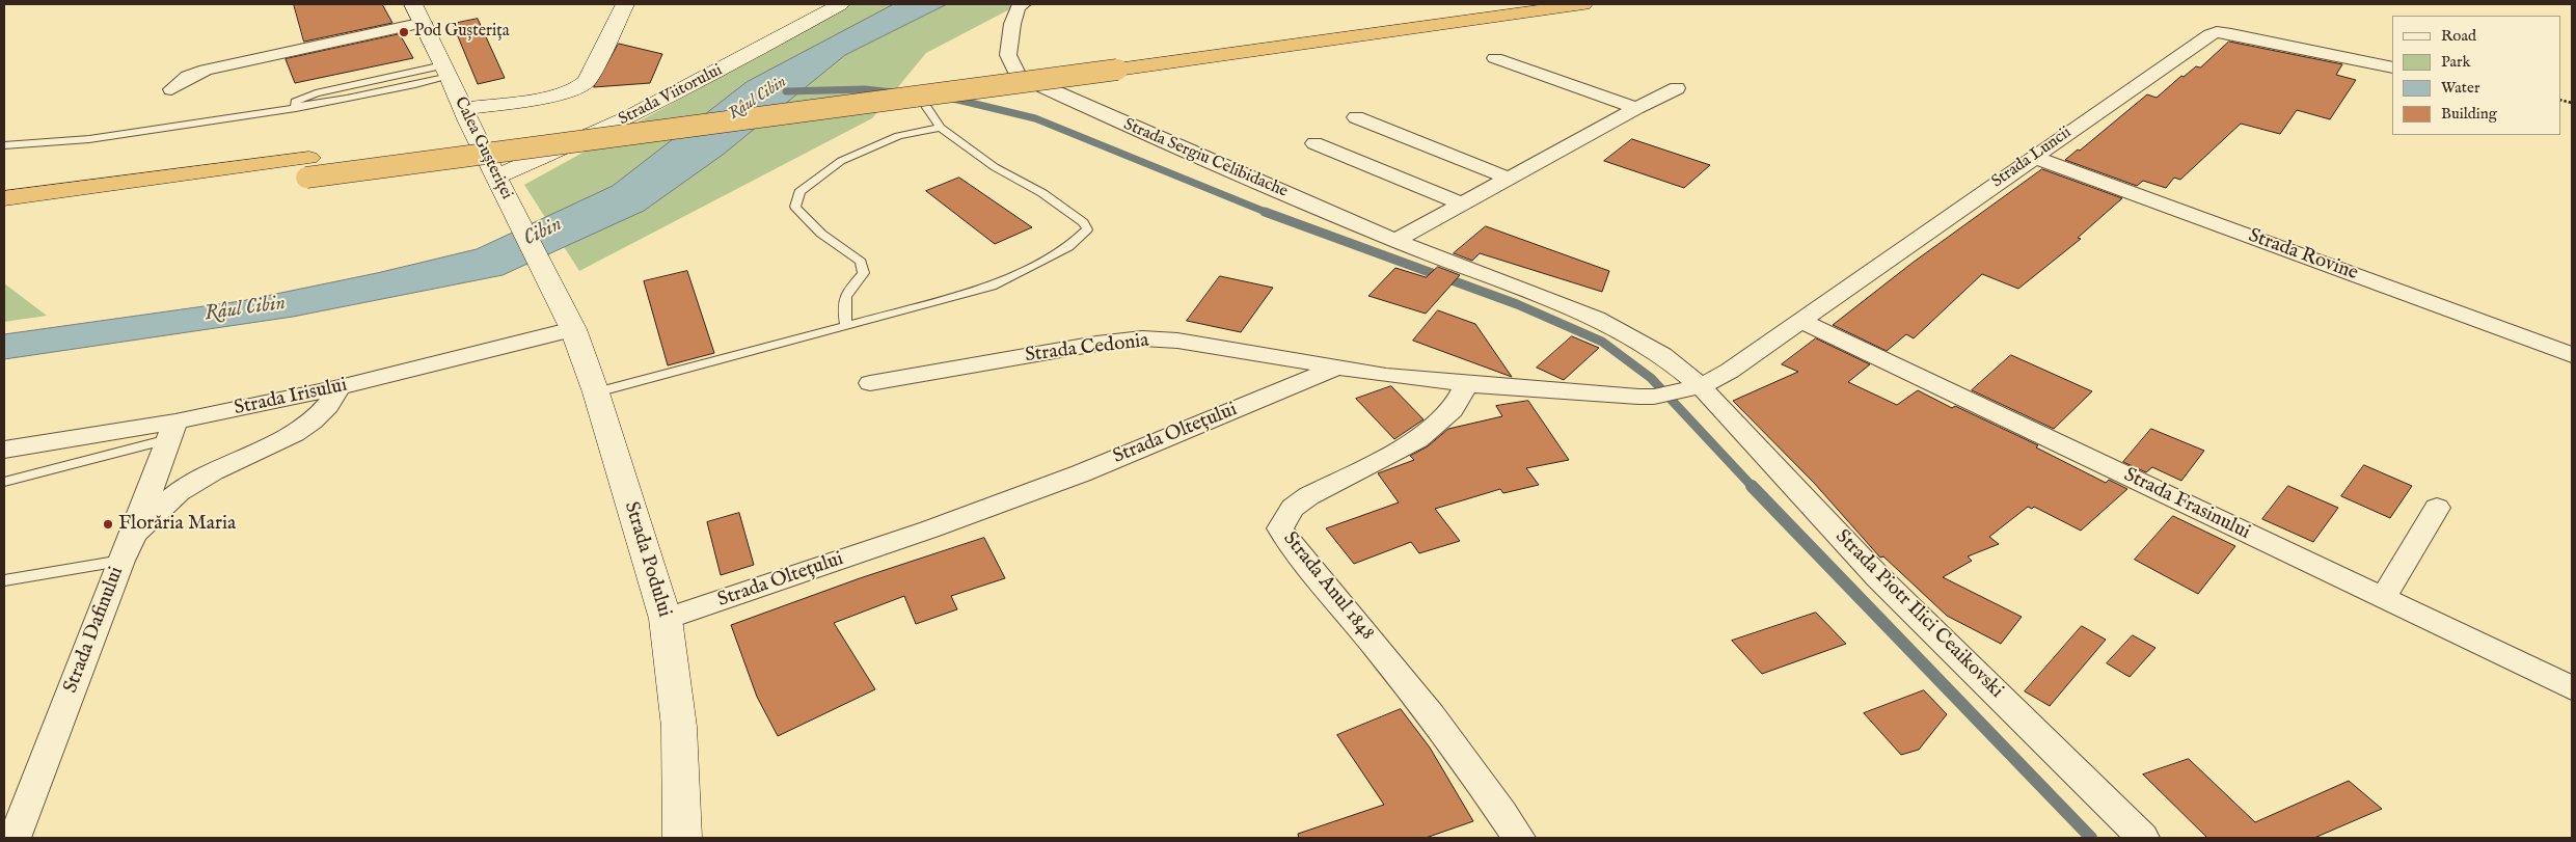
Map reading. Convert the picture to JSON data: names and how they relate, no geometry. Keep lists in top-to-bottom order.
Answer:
{
  "streets": {
    "main road": ["Strada Viitorului", "Calea Gușteriței", "Strada Podului"],
    "street": [
      "Strada Luncii",
      "Strada Sergiu Celibidache",
      "Strada Rovine",
      "Strada Cedonia",
      "Strada Irisului",
      "Strada Oltețului",
      "Strada Frasinului",
      "Strada Anul 1848",
      "Strada Piotr Ilici Ceaikovski",
      "Strada Dafinului"
    ]
  },
  "crossings": [
    ["Strada Viitorului", "Calea Gușteriței"],
    ["Calea Gușteriței", "Strada Podului"],
    ["Strada Luncii", "Strada Sergiu Celibidache"],
    ["Strada Luncii", "Strada Rovine"],
    ["Strada Luncii", "Strada Oltețului"],
    ["Strada Luncii", "Strada Frasinului"],
    ["Strada Luncii", "Strada Piotr Ilici Ceaikovski"],
    ["Strada Sergiu Celibidache", "Strada Oltețului"],
    ["Strada Sergiu Celibidache", "Strada Piotr Ilici Ceaikovski"],
    ["Strada Cedonia", "Strada Oltețului"],
    ["Strada Irisului", "Strada Podului"],
    ["Strada Irisului", "Strada Dafinului"],
    ["Strada Oltețului", "Strada Podului"],
    ["Strada Oltețului", "Strada Anul 1848"],
    ["Strada Oltețului", "Strada Piotr Ilici Ceaikovski"]
  ],
  "water": ["Râul Cibin", "Cibin"],
  "places": ["Pod Gușterița", "Florăria Maria"],
  "legend": [
    "Road",
    "Park",
    "Water",
    "Building"
  ]
}
